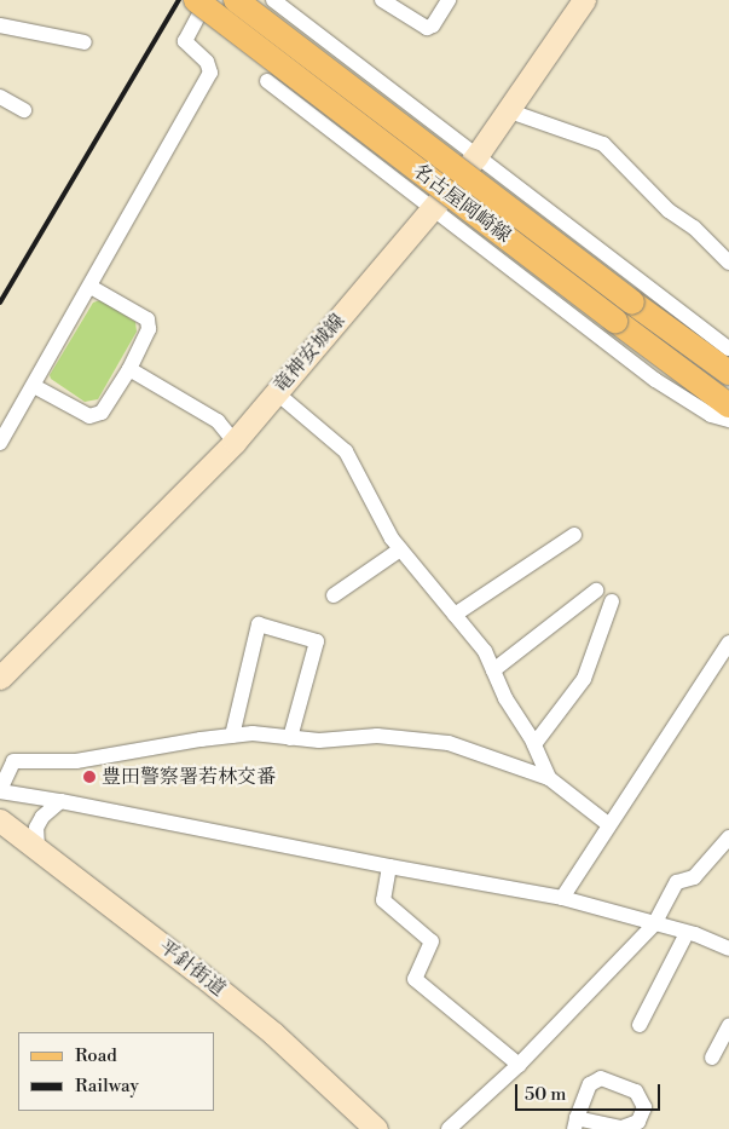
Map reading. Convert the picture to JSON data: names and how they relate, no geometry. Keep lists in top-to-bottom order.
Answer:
{
  "streets": {
    "main road": ["名古屋岡崎線"],
    "street": ["竜神安城線", "平針街道"]
  },
  "places": ["豊田警察署若林交番"],
  "legend": ["Road", "Railway"],
  "scale_bar": "50 m"
}
